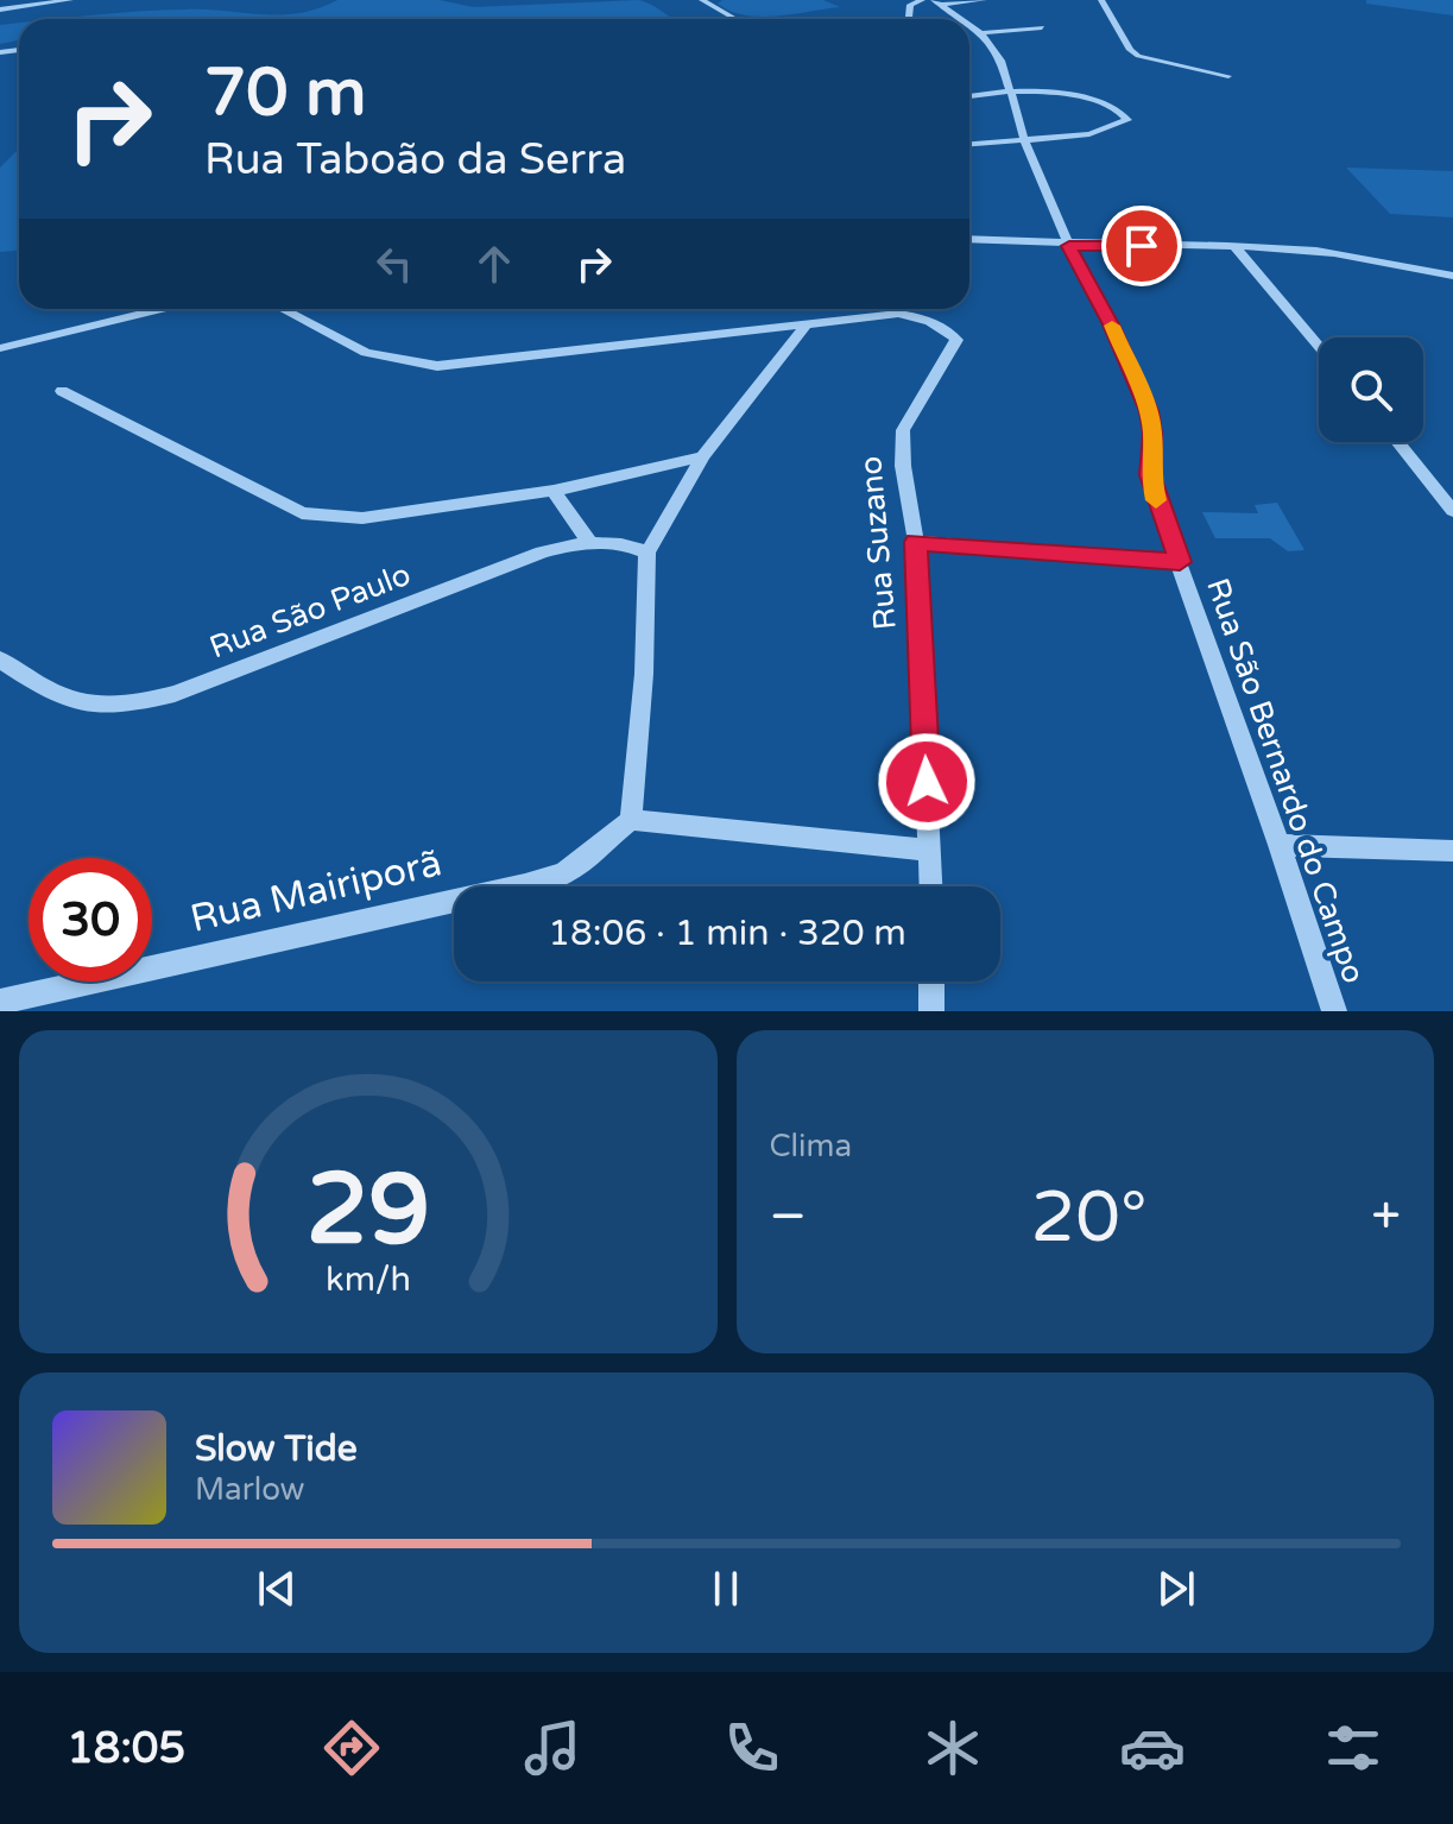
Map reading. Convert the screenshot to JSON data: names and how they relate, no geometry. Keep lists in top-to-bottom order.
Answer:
{
  "streets": {
    "street": [
      "Rua Suzano",
      "Rua São Paulo",
      "Rua São Bernardo do Campo",
      "Rua Mairiporã"
    ]
  },
  "page": {
    "turn": ["70 m", "Rua Taboão da Serra"],
    "limit": "30",
    "trip": "18:06 · 1 min · 320 m",
    "tile": "Clima",
    "heat": ["−", "20°", "+"],
    "song": ["Slow Tide", "Marlow"],
    "tabs": "18:05",
    "gauge": ["29", "km/h"]
  }
}
